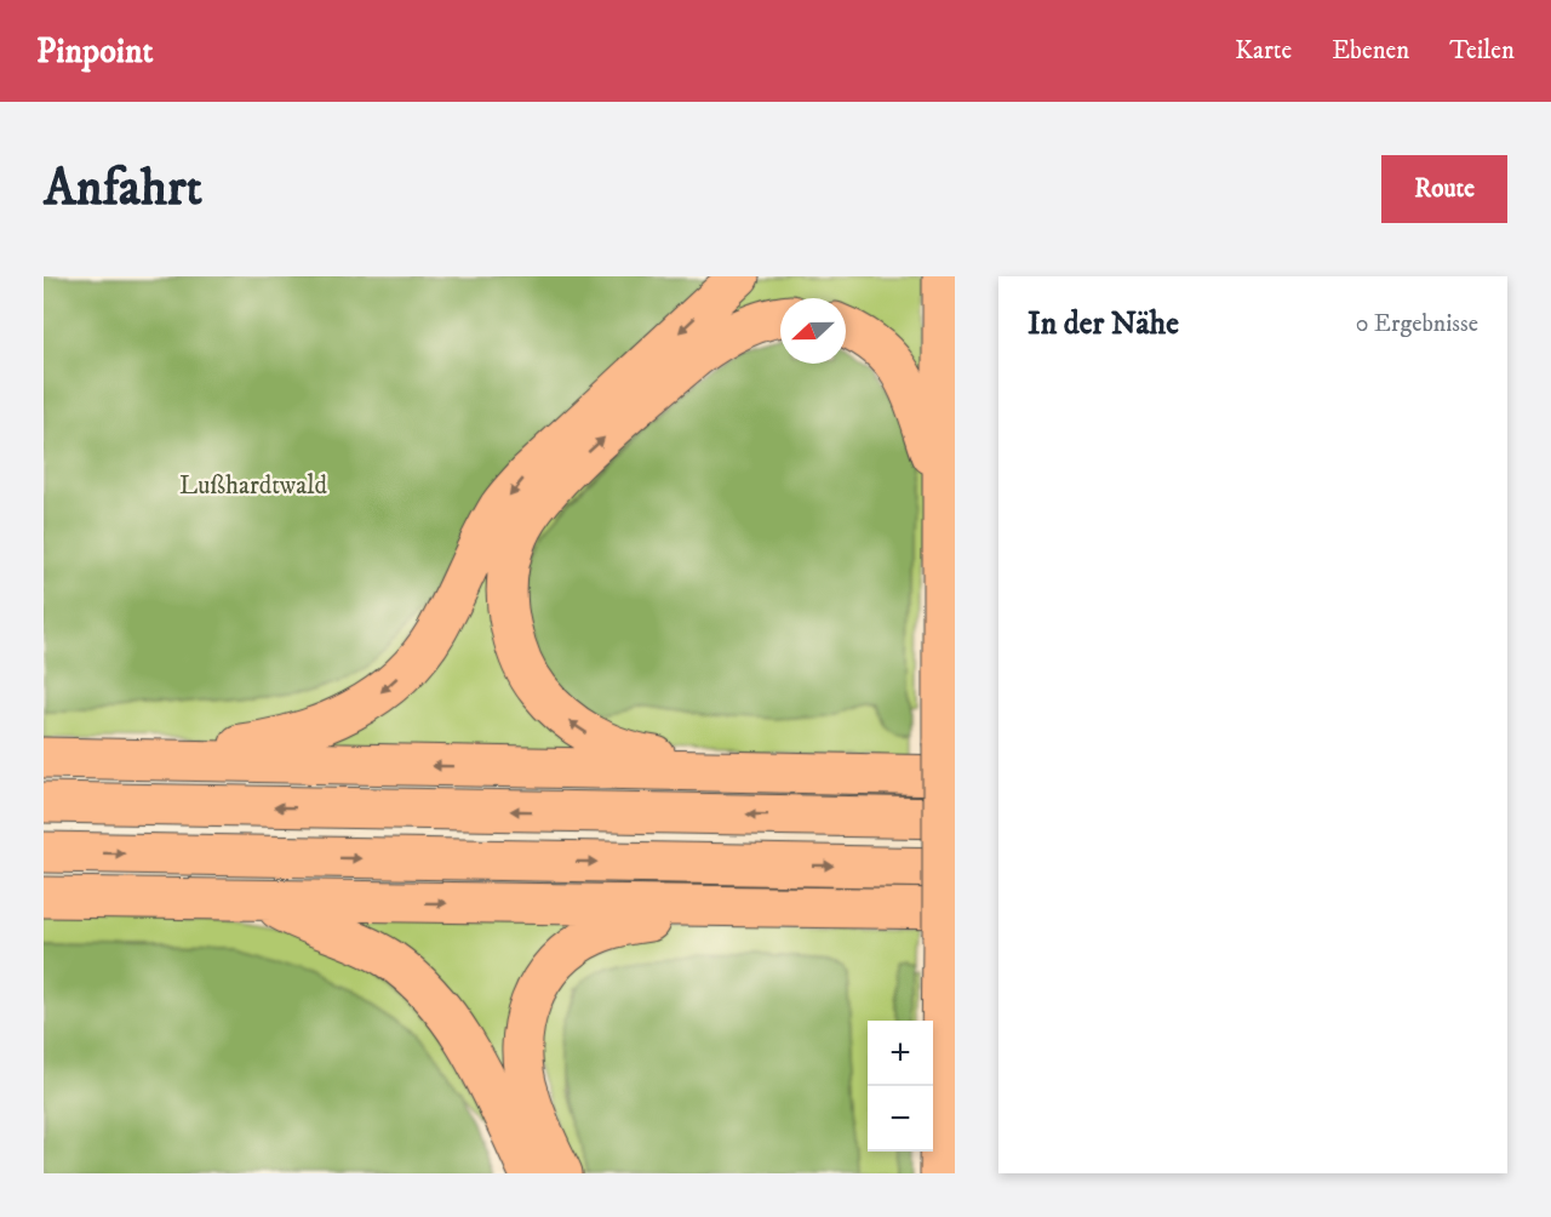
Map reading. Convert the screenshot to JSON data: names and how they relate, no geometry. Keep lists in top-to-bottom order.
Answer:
{
  "parks": ["Lußhardtwald"],
  "north": "left",
  "page": {
    "header": "Pinpoint",
    "nav": ["Karte", "Ebenen", "Teilen"],
    "buttons": "Route",
    "title": "Anfahrt",
    "heading": ["In der Nähe", "0 Ergebnisse"],
    "map_buttons": ["+", "−"]
  }
}
